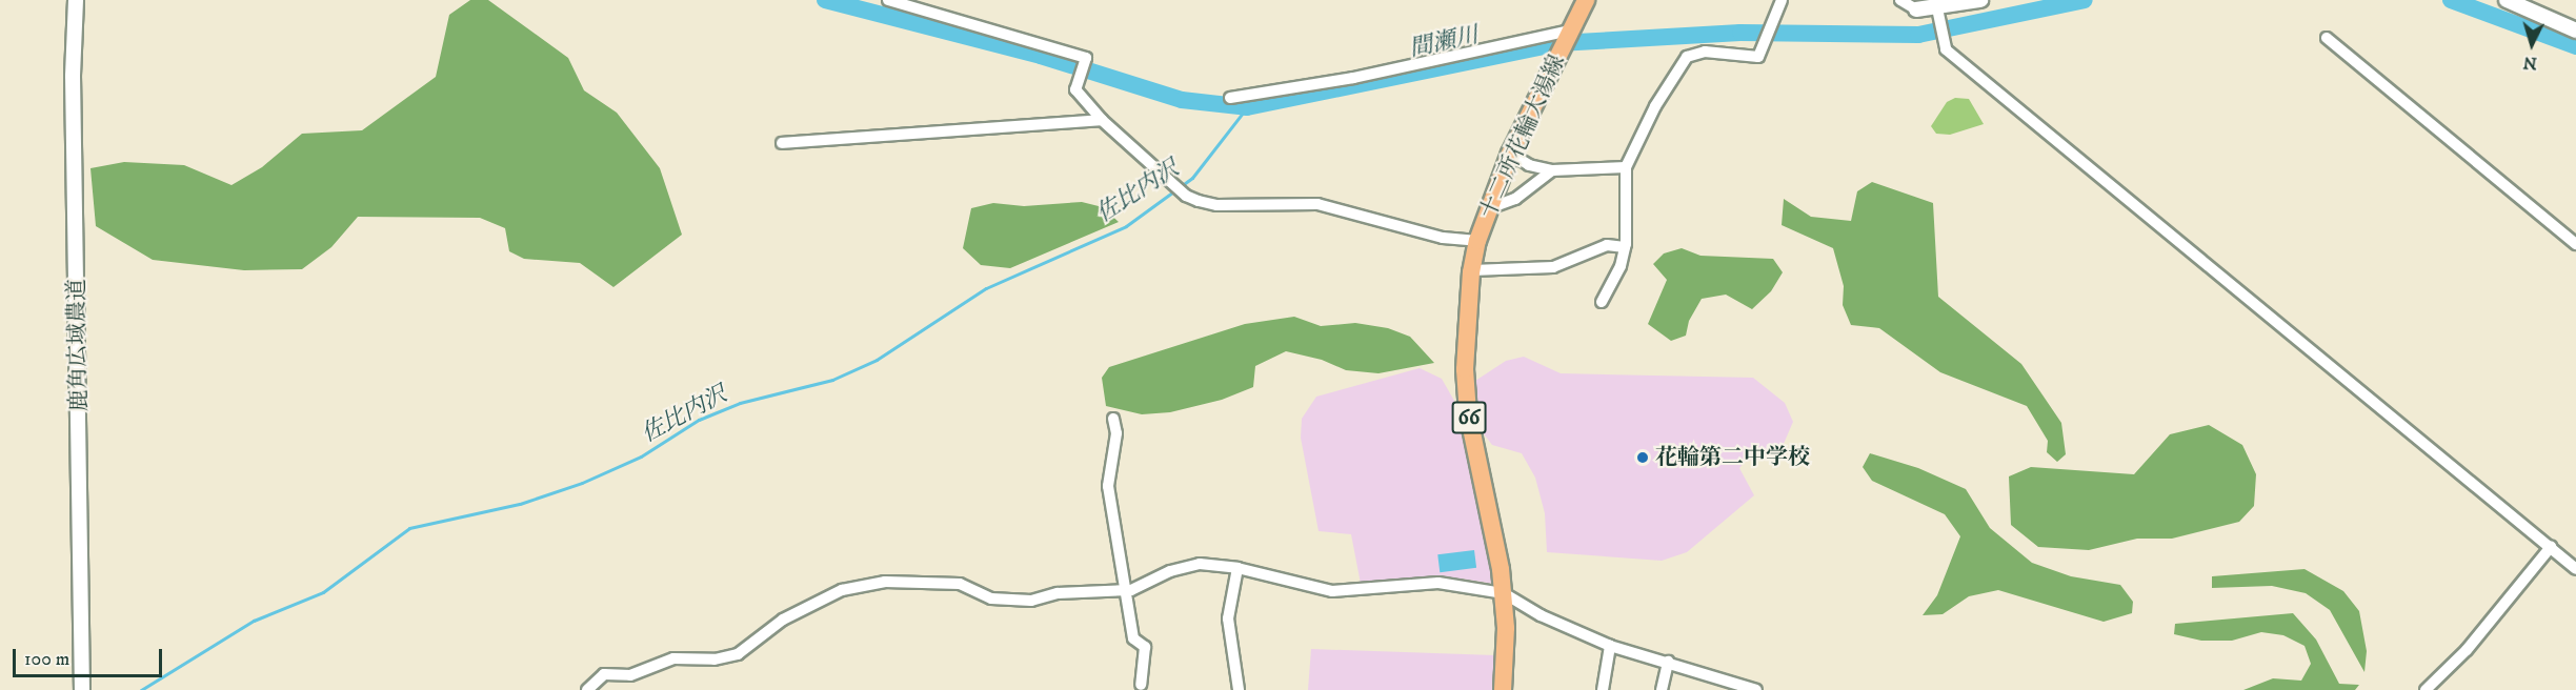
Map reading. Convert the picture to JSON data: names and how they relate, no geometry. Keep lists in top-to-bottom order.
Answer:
{
  "streets": {
    "main road": ["十二所花輪大湯線", "66"],
    "street": ["鹿角広域農道"]
  },
  "water": ["間瀬川", "佐比内沢"],
  "places": ["花輪第二中学校"],
  "scale_bar": "100 m",
  "north": "bottom"
}
